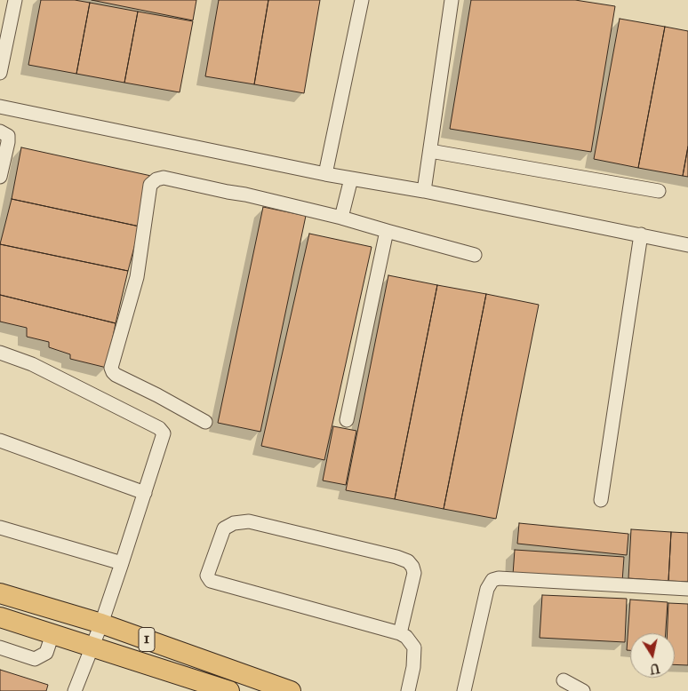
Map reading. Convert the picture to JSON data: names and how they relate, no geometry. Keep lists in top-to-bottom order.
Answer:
{
  "streets": {
    "highway": ["1"]
  },
  "north": "bottom"
}
